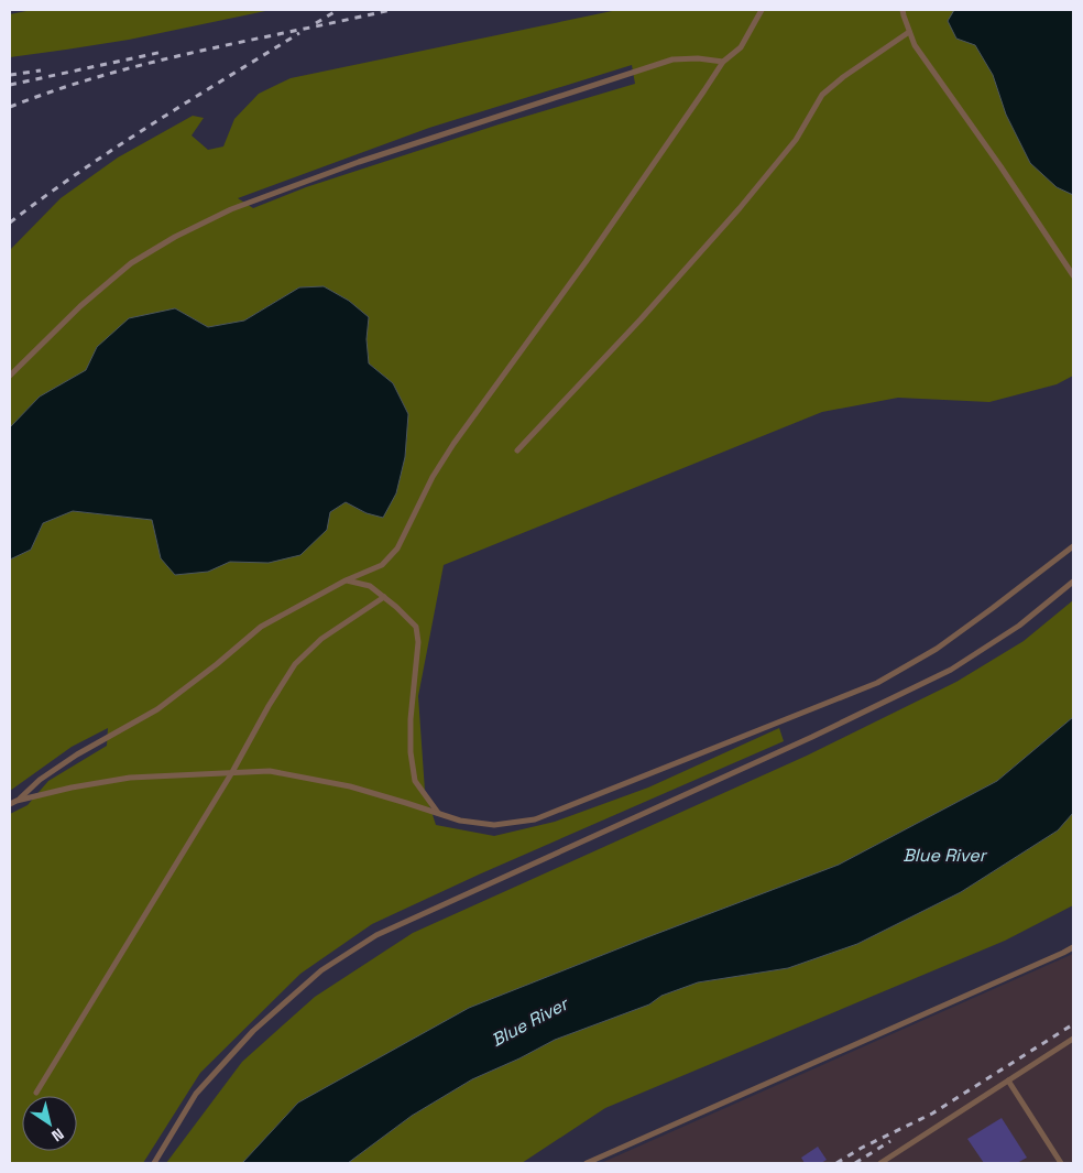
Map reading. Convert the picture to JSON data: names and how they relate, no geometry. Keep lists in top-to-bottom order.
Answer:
{
  "water": ["Blue River"],
  "north": "bottom right"
}
